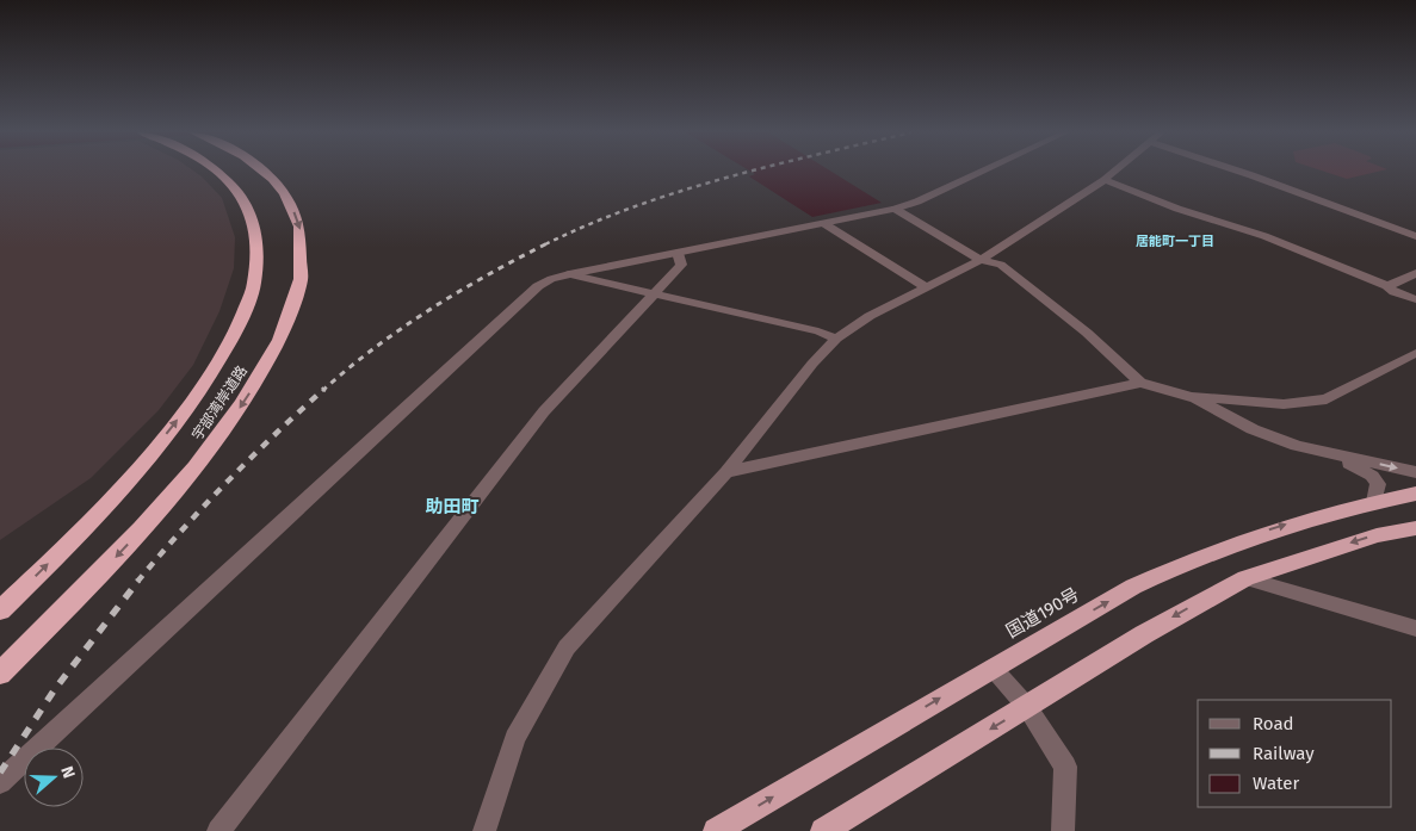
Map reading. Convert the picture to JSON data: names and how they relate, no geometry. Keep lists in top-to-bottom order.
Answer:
{
  "streets": {
    "highway": ["宇部湾岸道路", "国道190号"]
  },
  "districts": ["居能町一丁目", "助田町"],
  "legend": ["Road", "Railway", "Water"],
  "north": "right"
}
